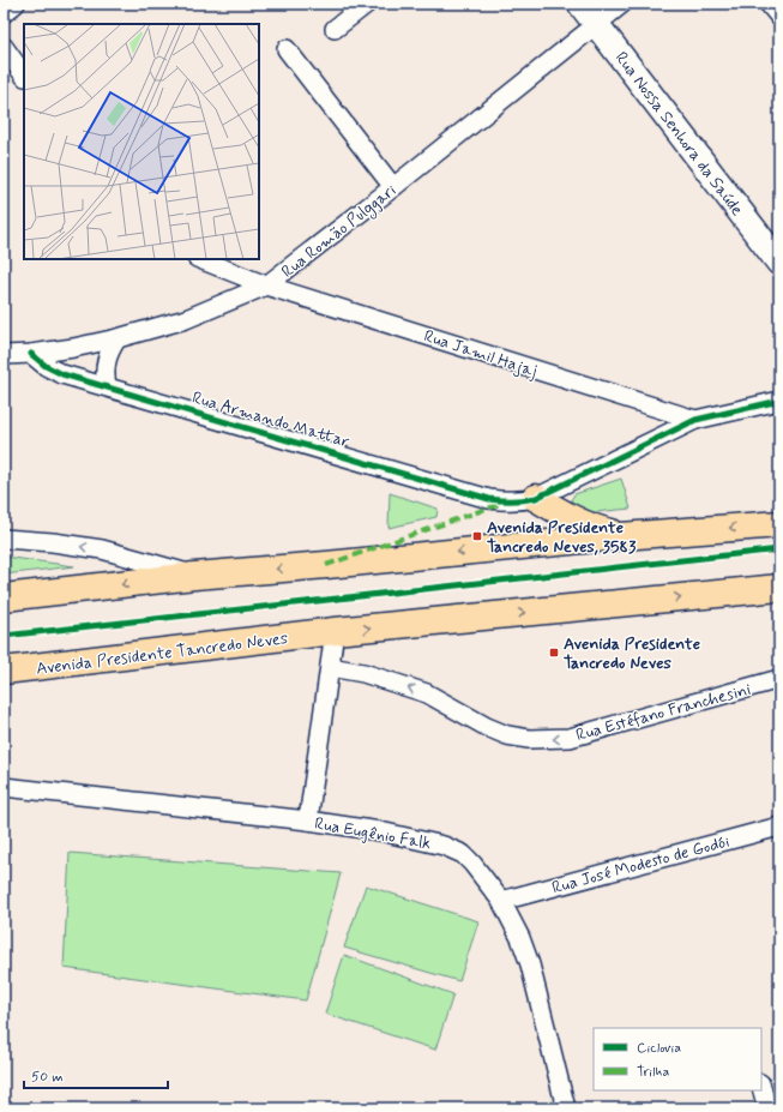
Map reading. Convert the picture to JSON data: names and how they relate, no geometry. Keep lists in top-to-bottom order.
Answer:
{
  "streets": {
    "highway": ["Avenida Presidente Tancredo Neves"],
    "main road": ["Rua Nossa Senhora da Saúde"],
    "street": [
      "Rua Romão Pulggari",
      "Rua Jamil Hajaj",
      "Rua Armando Mattar",
      "Rua Estéfano Franchesini",
      "Rua Eugênio Falk",
      "Rua José Modesto de Godói"
    ]
  },
  "crossings": [
    ["Rua Nossa Senhora da Saúde", "Rua Romão Pulggari"],
    ["Rua Romão Pulggari", "Rua Jamil Hajaj"],
    ["Rua Romão Pulggari", "Rua Armando Mattar"],
    ["Rua Jamil Hajaj", "Rua Armando Mattar"],
    ["Rua Eugênio Falk", "Rua José Modesto de Godói"]
  ],
  "one_way": ["Rua Estéfano Franchesini"],
  "places": {
    "transit": ["Avenida Presidente Tancredo Neves, 3583", "Avenida Presidente Tancredo Neves"]
  },
  "legend": ["Ciclovia", "Trilha"],
  "scale_bar": "50 m"
}
